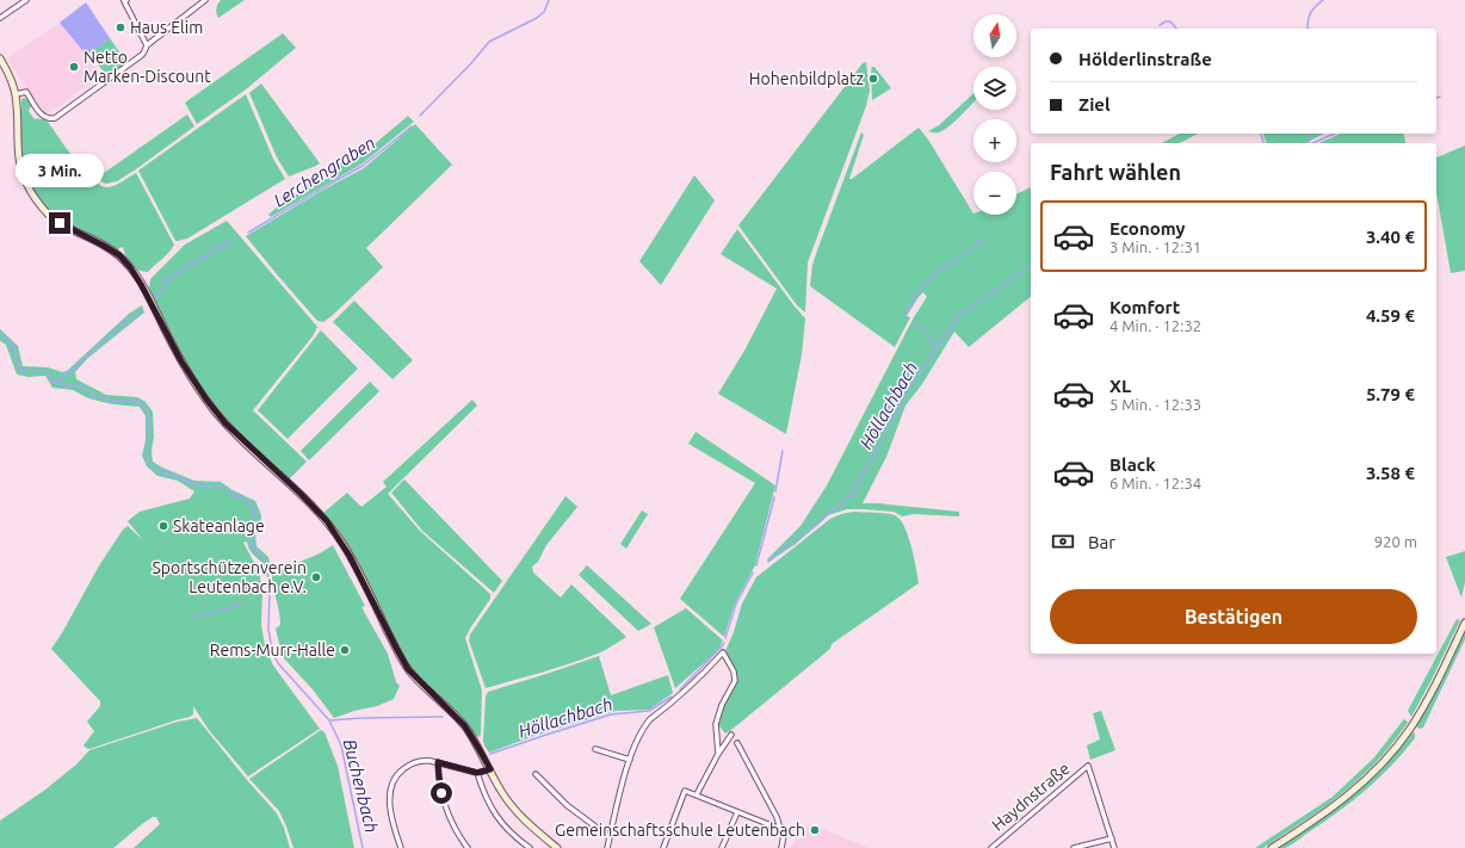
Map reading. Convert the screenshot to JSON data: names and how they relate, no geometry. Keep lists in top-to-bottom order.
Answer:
{
  "streets": {
    "street": ["Haydnstraße"]
  },
  "water": ["Lerchengraben", "Höllachbach", "Buchenbach"],
  "places": [
    "Haus Elim",
    "Netto Marken-Discount",
    "Hohenbildplatz",
    "Skateanlage",
    "Sportschützenverein Leutenbach e.V.",
    "Rems-Murr-Halle",
    "Gemeinschaftsschule Leutenbach"
  ],
  "north": "top",
  "page": {
    "map_buttons": ["+", "−"],
    "banner": ["Hölderlinstraße", "Ziel"],
    "heading": "Fahrt wählen",
    "bubble": "3 Min.",
    "list": [
      {
        "name": "Economy",
        "note": "3 Min. · 12:31",
        "value": "3.40 €"
      },
      {
        "name": "Komfort",
        "note": "4 Min. · 12:32",
        "value": "4.59 €"
      },
      {
        "name": "XL",
        "note": "5 Min. · 12:33",
        "value": "5.79 €"
      },
      {
        "name": "Black",
        "note": "6 Min. · 12:34",
        "value": "3.58 €"
      }
    ],
    "pay": ["Bar", "920 m"],
    "buttons": "Bestätigen"
  }
}
